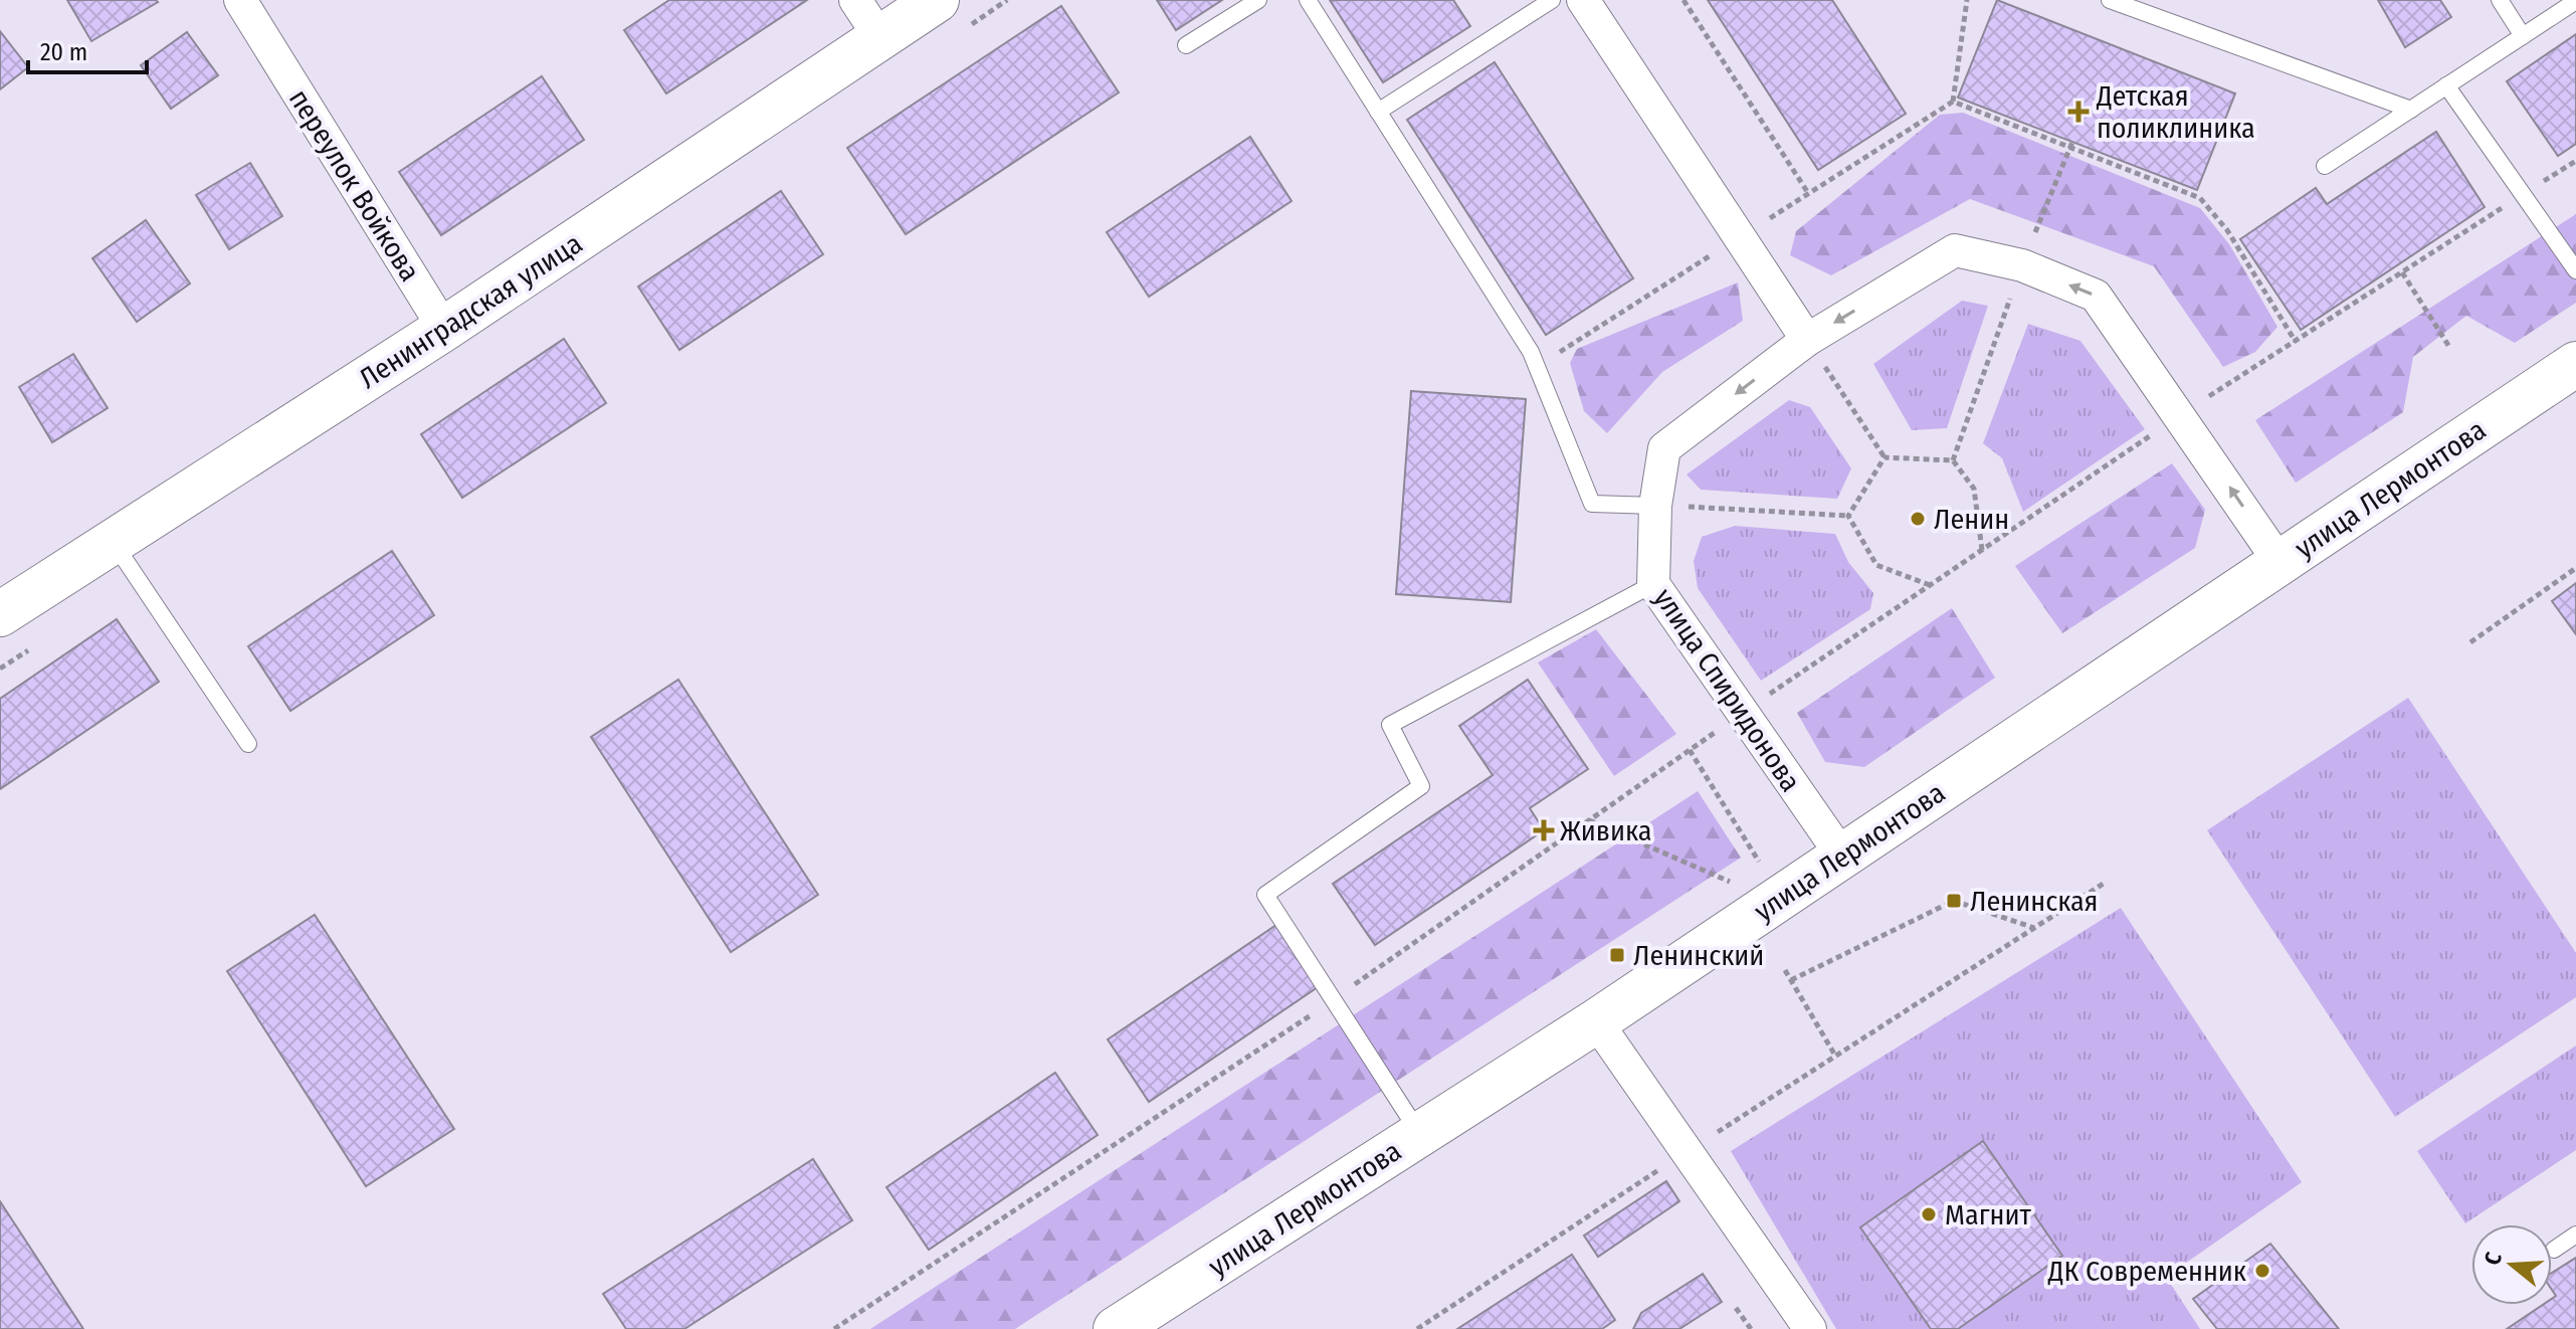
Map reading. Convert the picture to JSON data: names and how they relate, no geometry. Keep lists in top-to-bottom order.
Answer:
{
  "streets": {
    "main road": ["Ленинградская улица", "улица Лермонтова"],
    "street": ["переулок Войкова", "улица Спиридонова"]
  },
  "crossings": [
    ["переулок Войкова", "Ленинградская улица"],
    ["улица Лермонтова", "улица Спиридонова"]
  ],
  "places": {
    "health": ["Детская поликлиника", "Живика"],
    "other": ["Ленин", "Магнит", "ДК Современник"],
    "transit": ["Ленинская", "Ленинский"]
  },
  "scale_bar": "20 m",
  "north": "left"
}
